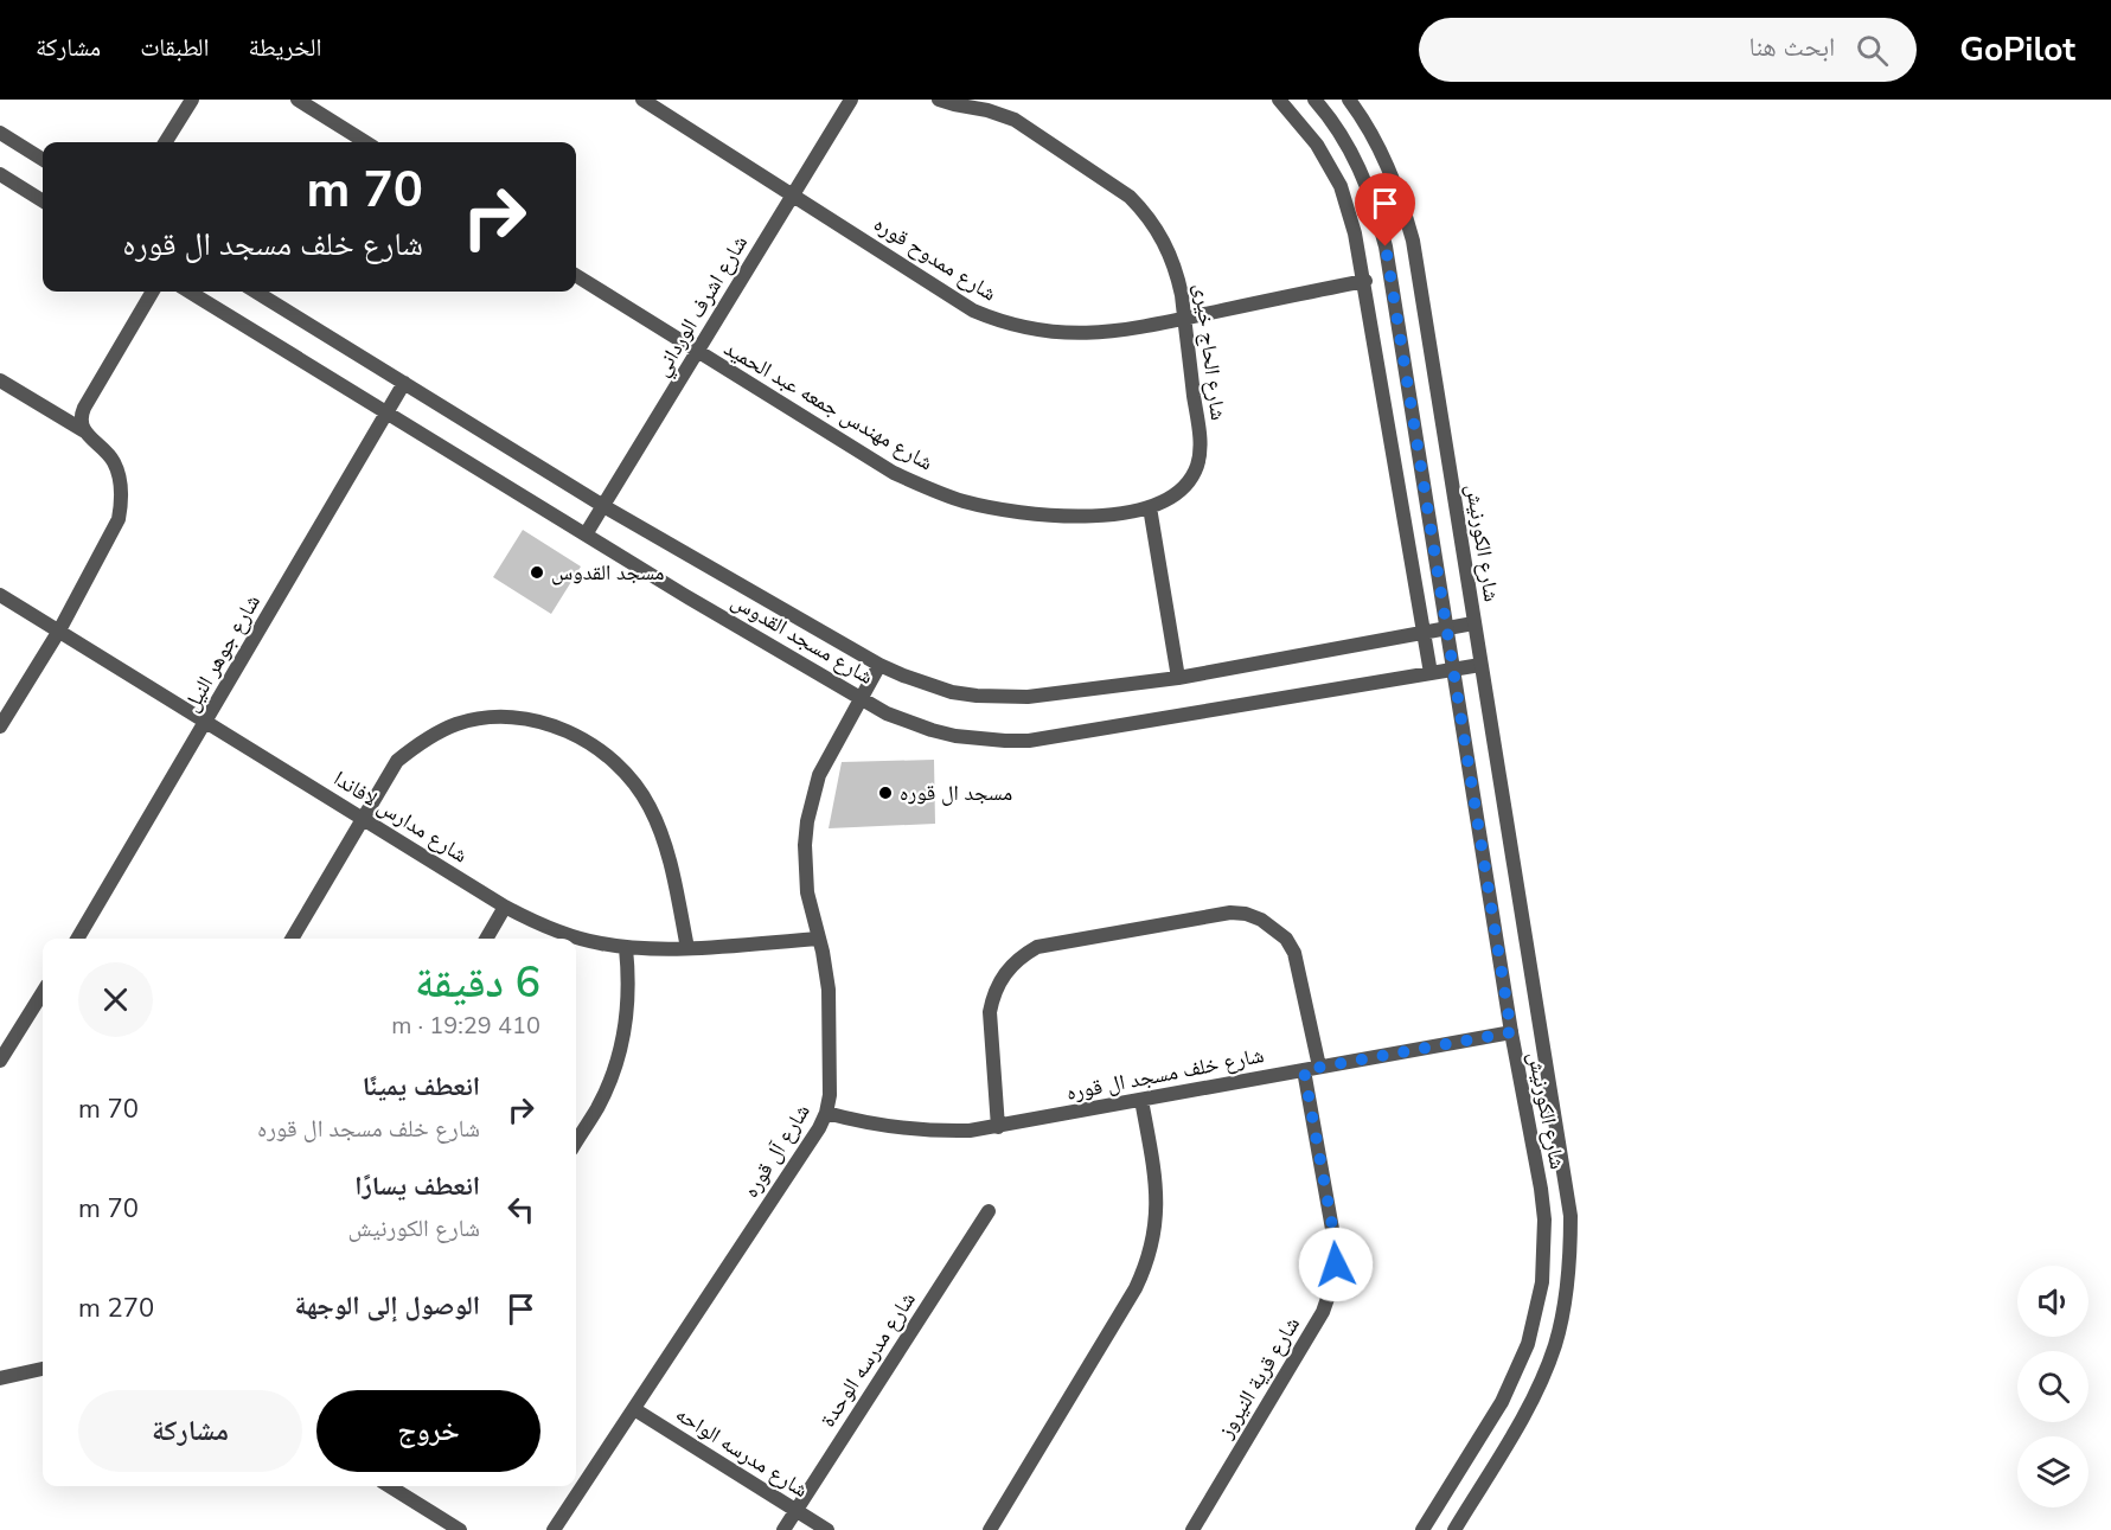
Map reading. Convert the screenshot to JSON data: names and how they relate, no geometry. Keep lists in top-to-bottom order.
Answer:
{
  "streets": {
    "street": [
      "شارع ممدوح قوره",
      "شارع اشرف الورداني",
      "شارع الحاج خيرى",
      "شارع مهندس جمعه عبد الحميد",
      "شارع الكورنيش",
      "شارع مسجد القدوس",
      "شارع جوهر النيل",
      "شارع مدارس لافاندا",
      "شارع خلف مسجد ال قوره",
      "شارع آل قوره",
      "شارع مدرسه الوحدة",
      "شارع قرية النيروز",
      "شارع مدرسه الواحه"
    ]
  },
  "crossings": [
    ["شارع ممدوح قوره", "شارع اشرف الورداني"],
    ["شارع ممدوح قوره", "شارع الحاج خيرى"],
    ["شارع اشرف الورداني", "شارع مهندس جمعه عبد الحميد"],
    ["شارع اشرف الورداني", "شارع مسجد القدوس"],
    ["شارع الحاج خيرى", "شارع مهندس جمعه عبد الحميد"],
    ["شارع الكورنيش", "شارع مسجد القدوس"],
    ["شارع الكورنيش", "شارع خلف مسجد ال قوره"],
    ["شارع مسجد القدوس", "شارع جوهر النيل"],
    ["شارع مسجد القدوس", "شارع آل قوره"],
    ["شارع جوهر النيل", "شارع مدارس لافاندا"],
    ["شارع مدارس لافاندا", "شارع آل قوره"],
    ["شارع خلف مسجد ال قوره", "شارع آل قوره"],
    ["شارع خلف مسجد ال قوره", "شارع قرية النيروز"],
    ["شارع آل قوره", "شارع مدرسه الواحه"],
    ["شارع مدرسه الوحدة", "شارع مدرسه الواحه"]
  ],
  "places": ["مسجد القدوس", "مسجد ال قوره"],
  "page": {
    "header": "GoPilot",
    "search": "ابحث هنا",
    "nav": ["الخريطة", "الطبقات", "مشاركة"],
    "turn": ["70 m", "شارع خلف مسجد ال قوره"],
    "heading": ["6 دقيقة", "410 m · 19:29"],
    "list": [
      {
        "name": "انعطف يمينًا",
        "note": "شارع خلف مسجد ال قوره",
        "value": "70 m"
      },
      {
        "name": "انعطف يسارًا",
        "note": "شارع الكورنيش",
        "value": "70 m"
      },
      {
        "name": "الوصول إلى الوجهة",
        "value": "270 m"
      }
    ],
    "buttons": ["خروج", "مشاركة"]
  }
}
